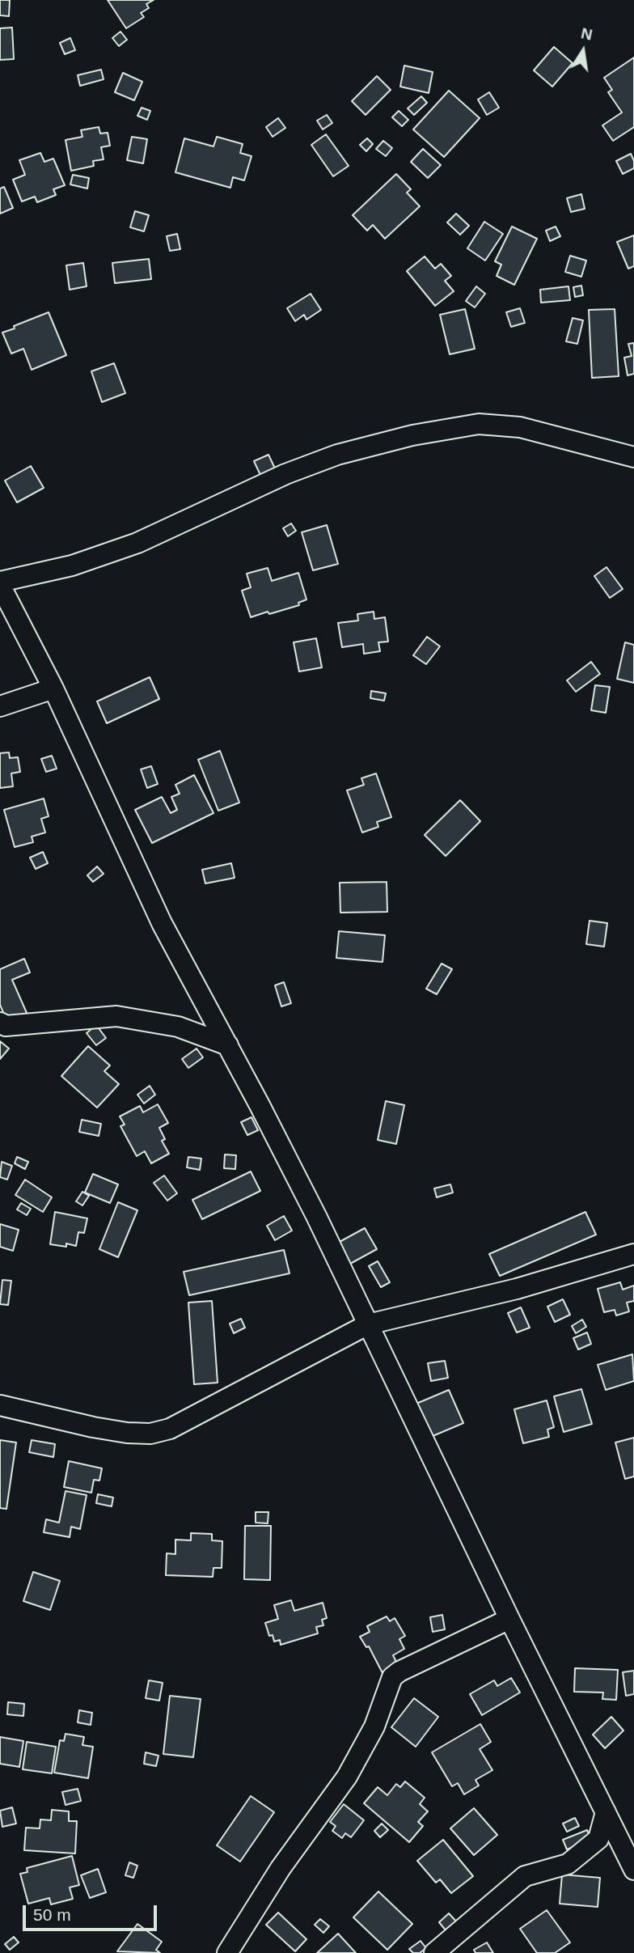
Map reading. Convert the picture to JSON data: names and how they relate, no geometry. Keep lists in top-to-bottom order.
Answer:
{
  "scale_bar": "50 m",
  "north": "top"
}
